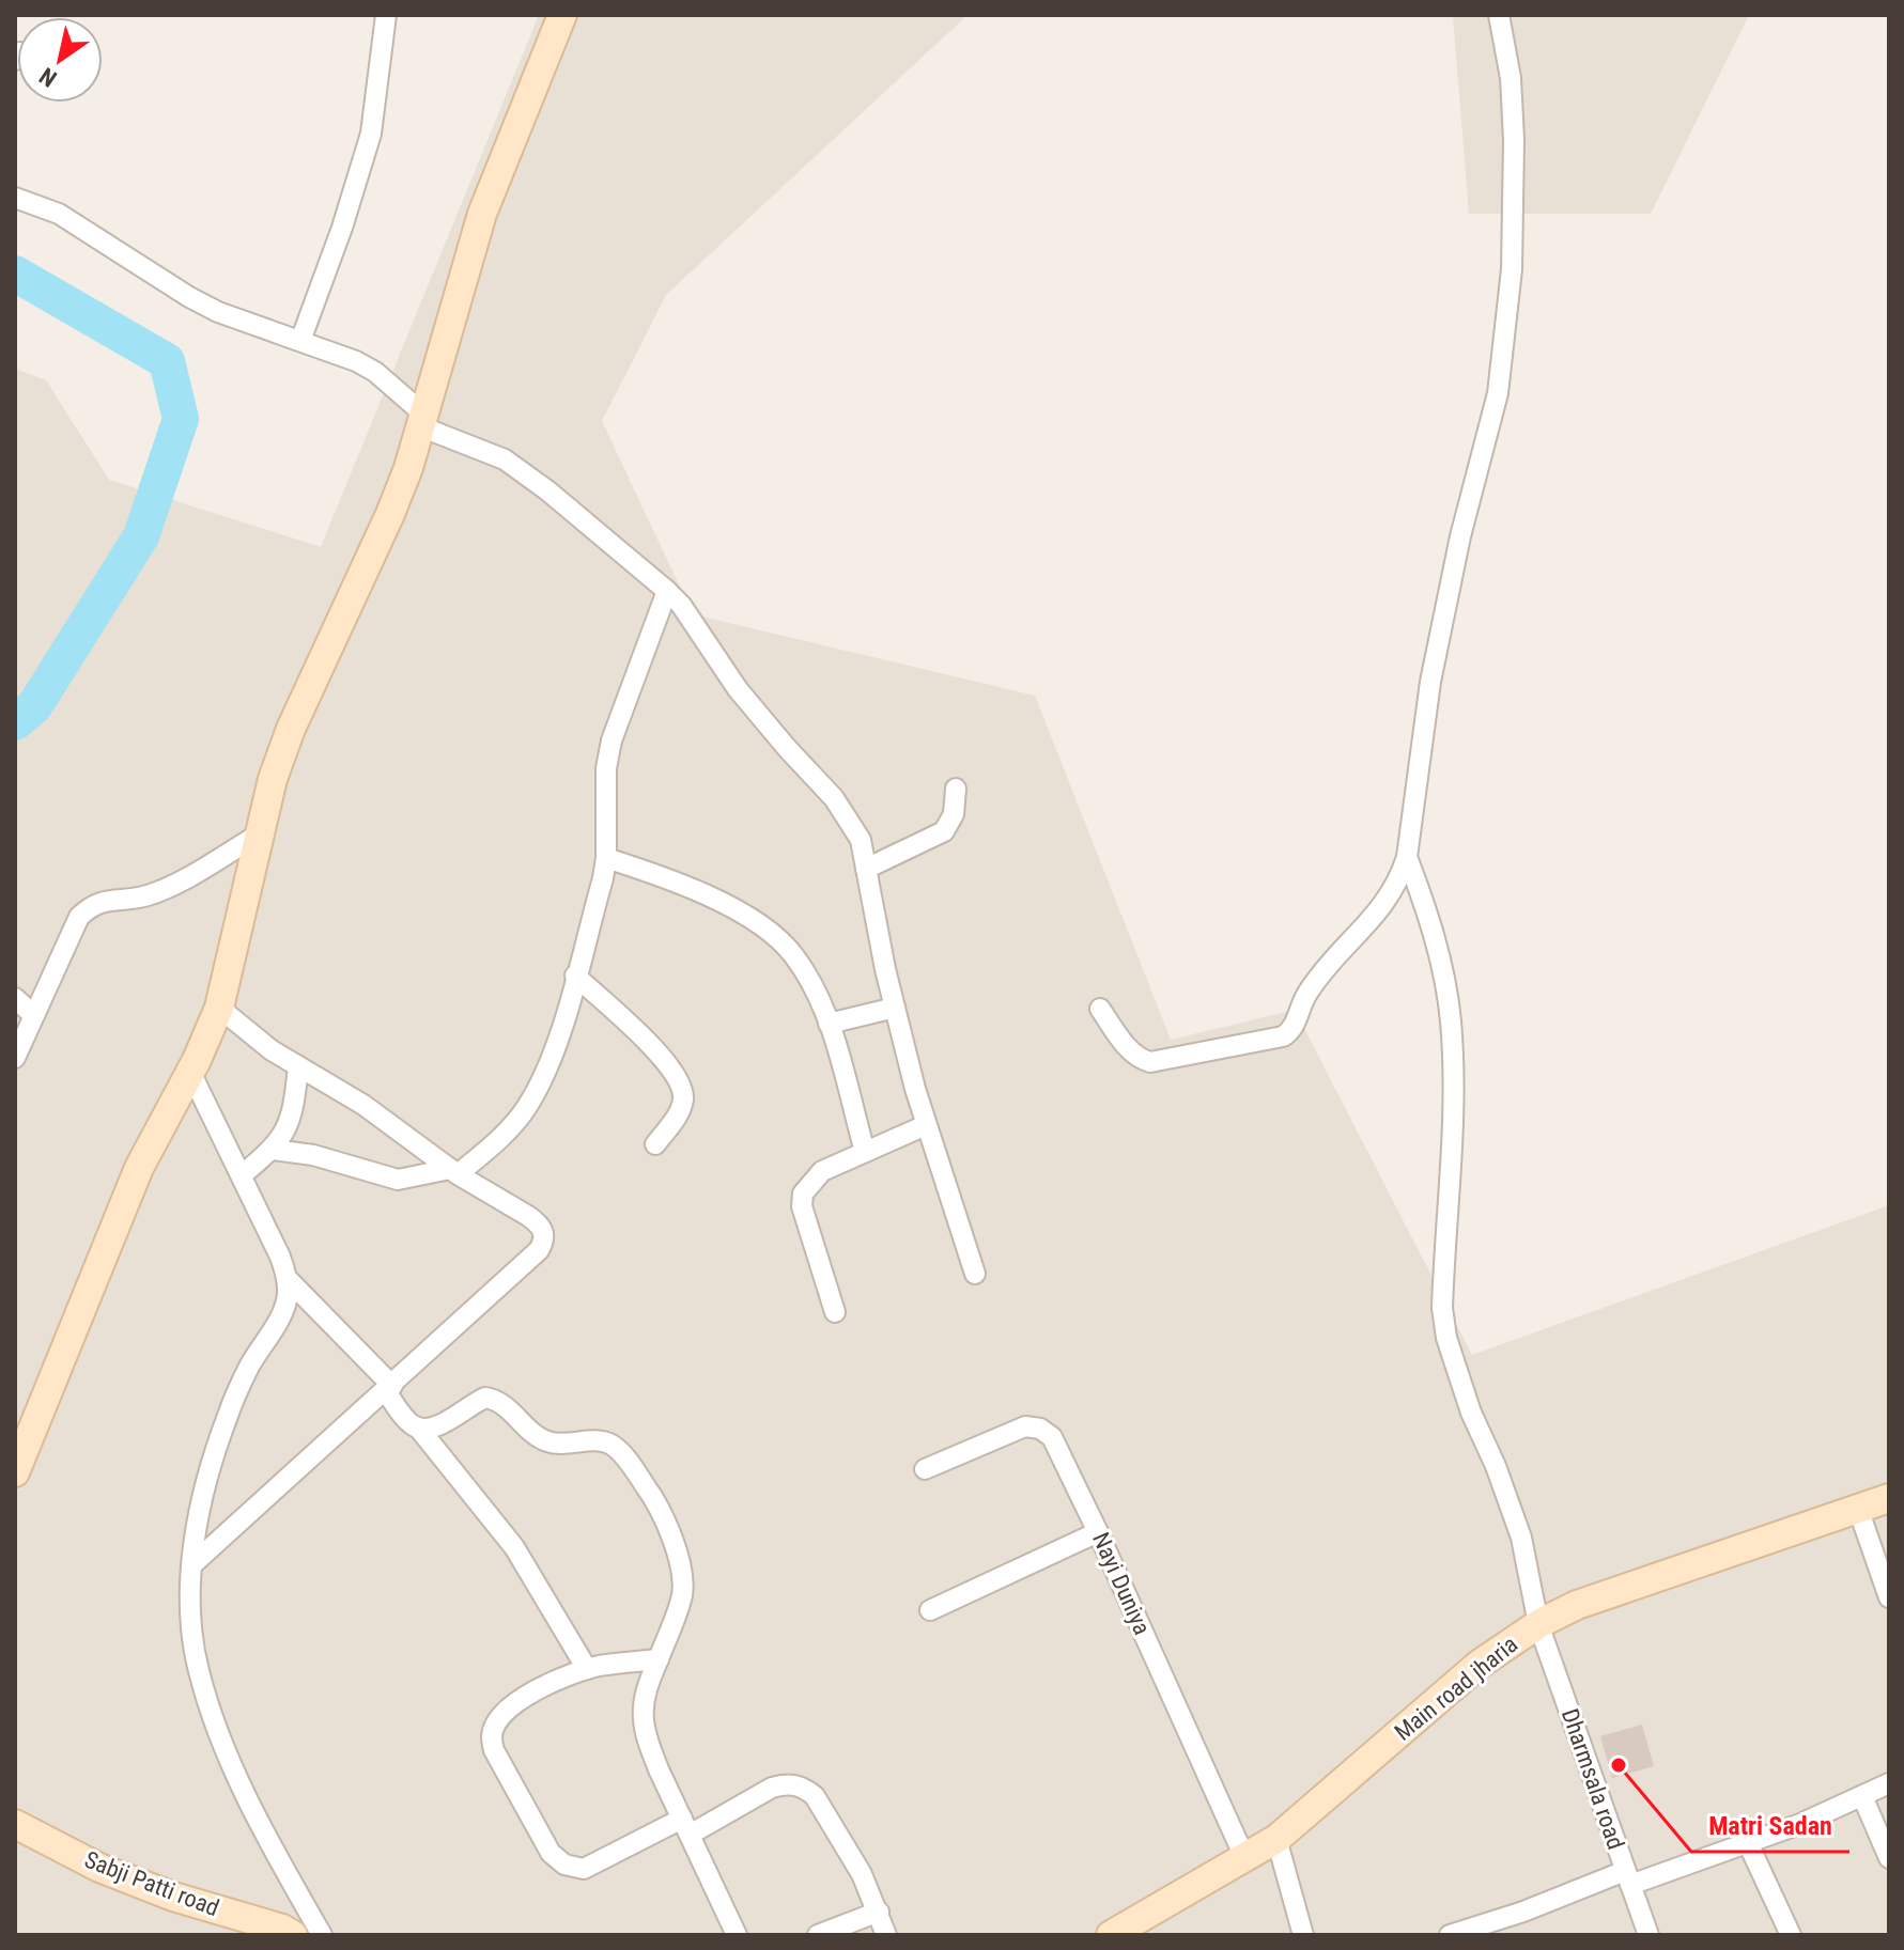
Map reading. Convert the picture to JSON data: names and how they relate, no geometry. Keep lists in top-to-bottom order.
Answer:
{
  "streets": {
    "street": [
      "Nayi Duniya",
      "Main road jharia",
      "Dharmsala road",
      "Sabji Patti road"
    ]
  },
  "crossings": [
    ["Nayi Duniya", "Main road jharia"],
    ["Main road jharia", "Dharmsala road"]
  ],
  "places": ["Matri Sadan"],
  "north": "bottom left"
}
